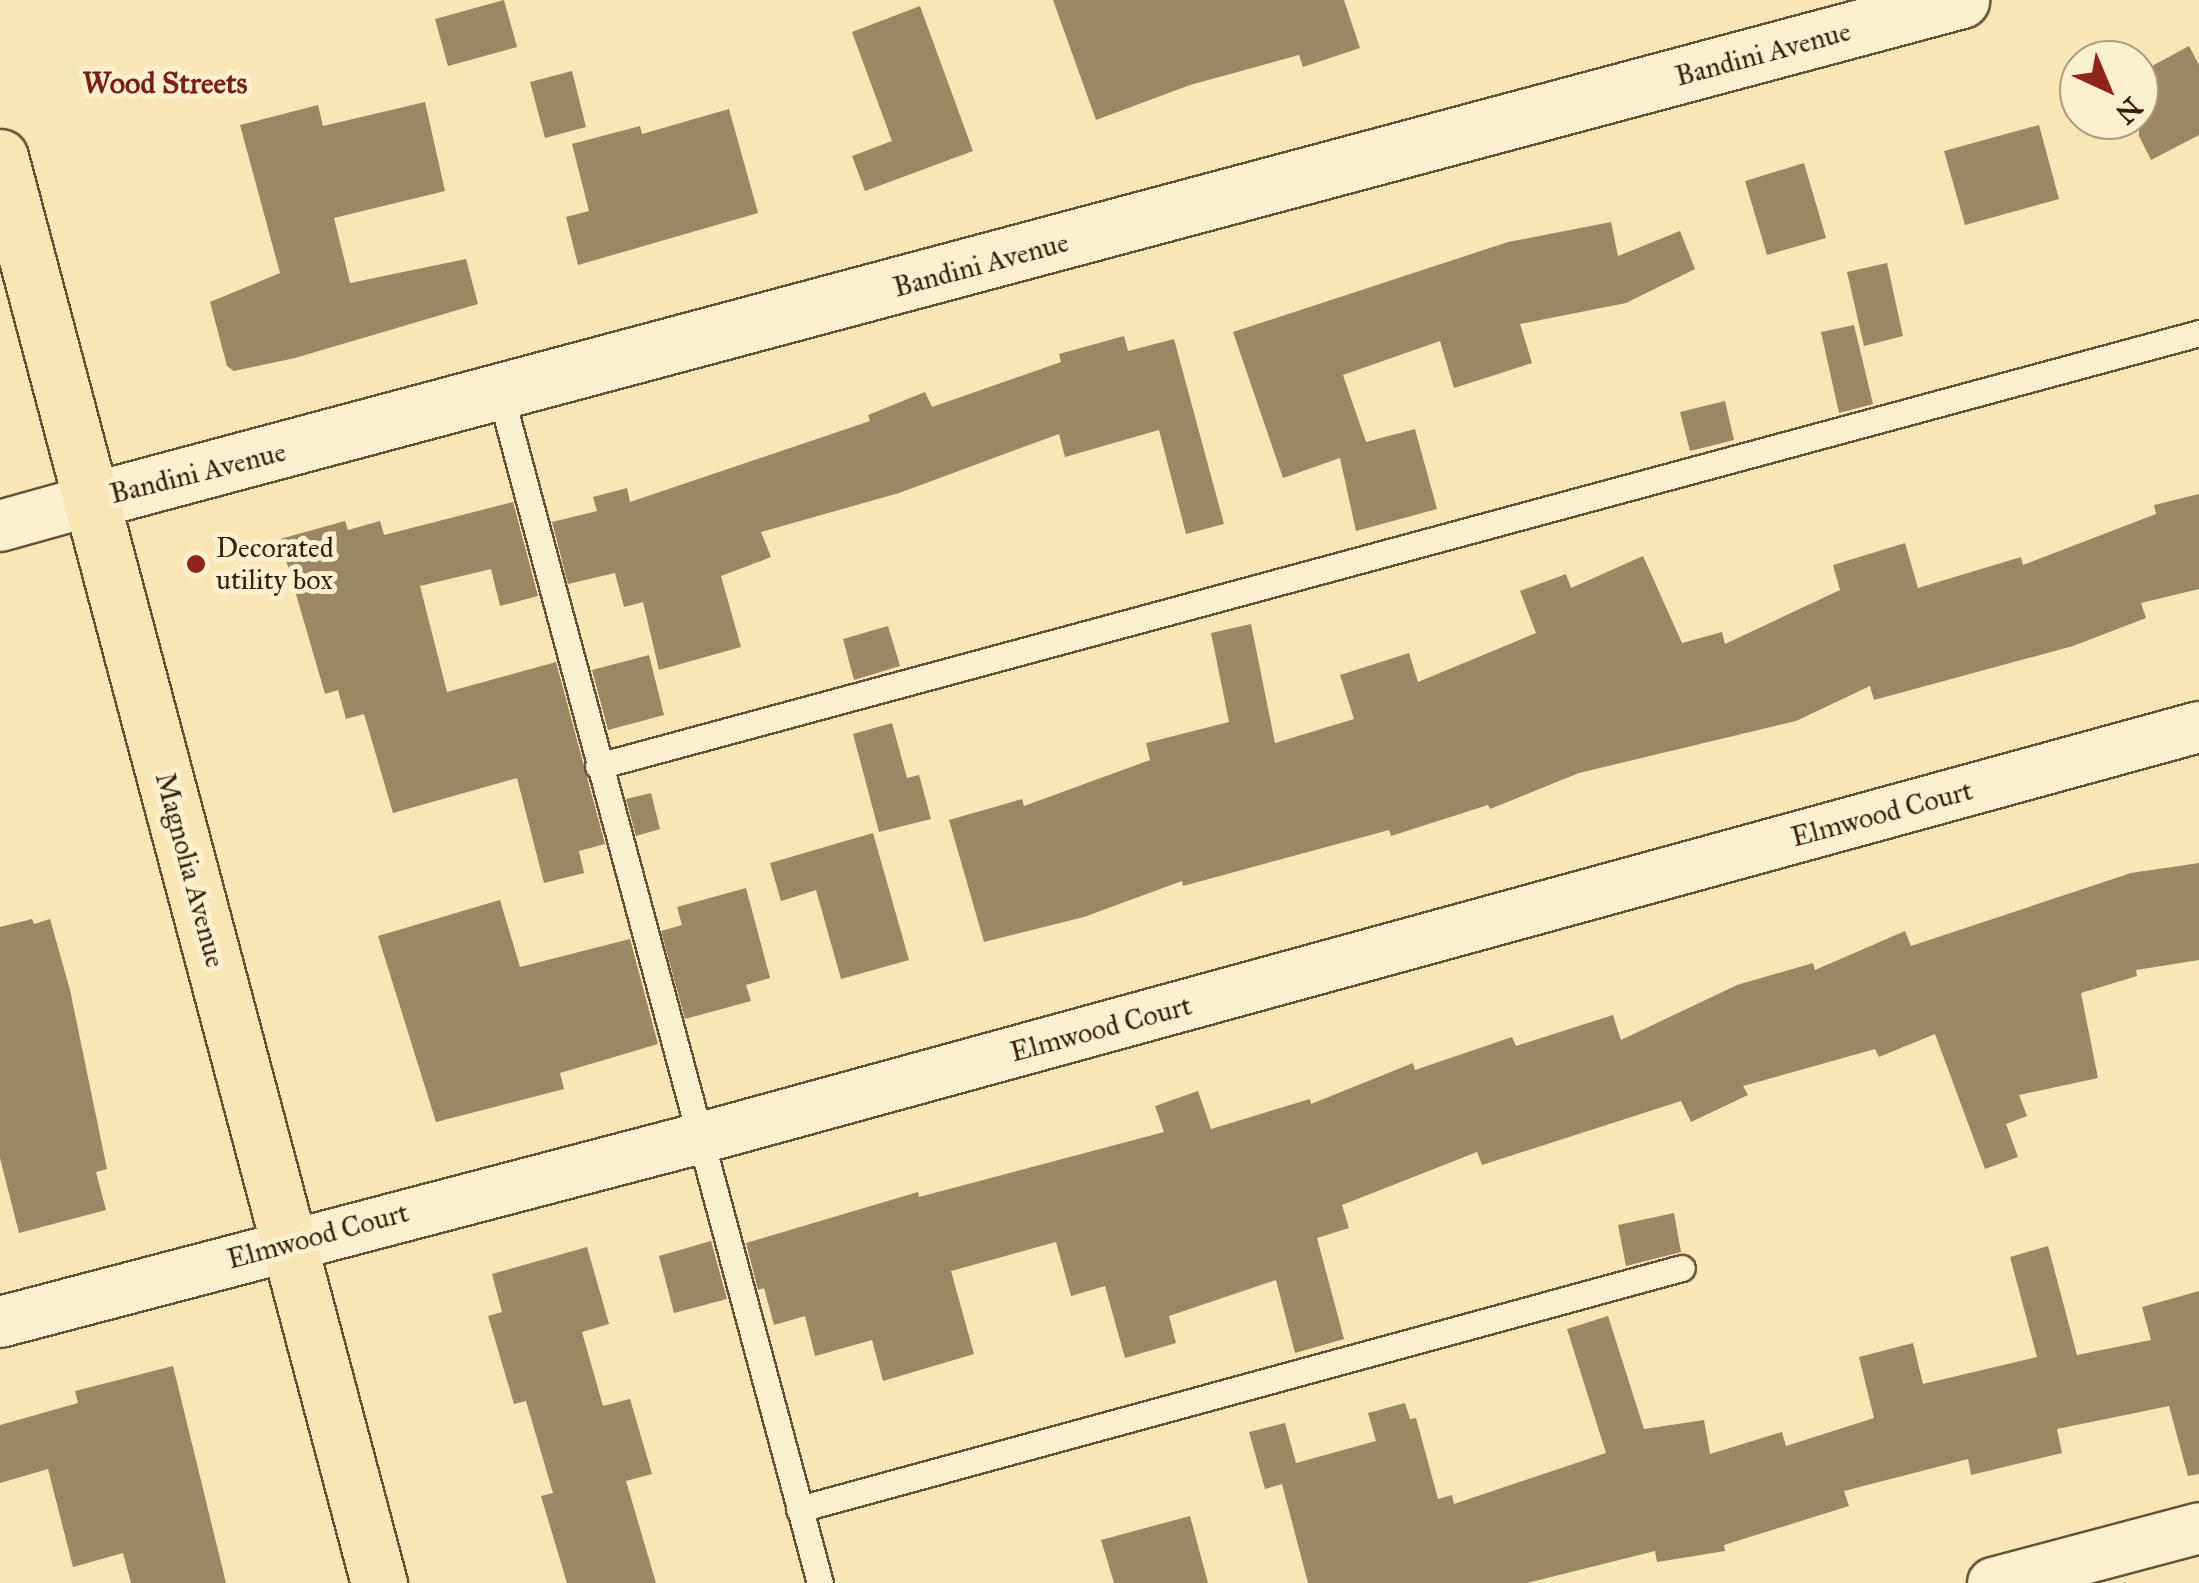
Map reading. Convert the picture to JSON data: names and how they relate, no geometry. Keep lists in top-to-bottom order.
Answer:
{
  "streets": {
    "main road": ["Magnolia Avenue"],
    "street": ["Bandini Avenue", "Elmwood Court"]
  },
  "crossings": [
    ["Bandini Avenue", "Magnolia Avenue"],
    ["Elmwood Court", "Magnolia Avenue"]
  ],
  "districts": ["Wood Streets"],
  "places": ["Decorated utility box"],
  "north": "bottom right"
}
